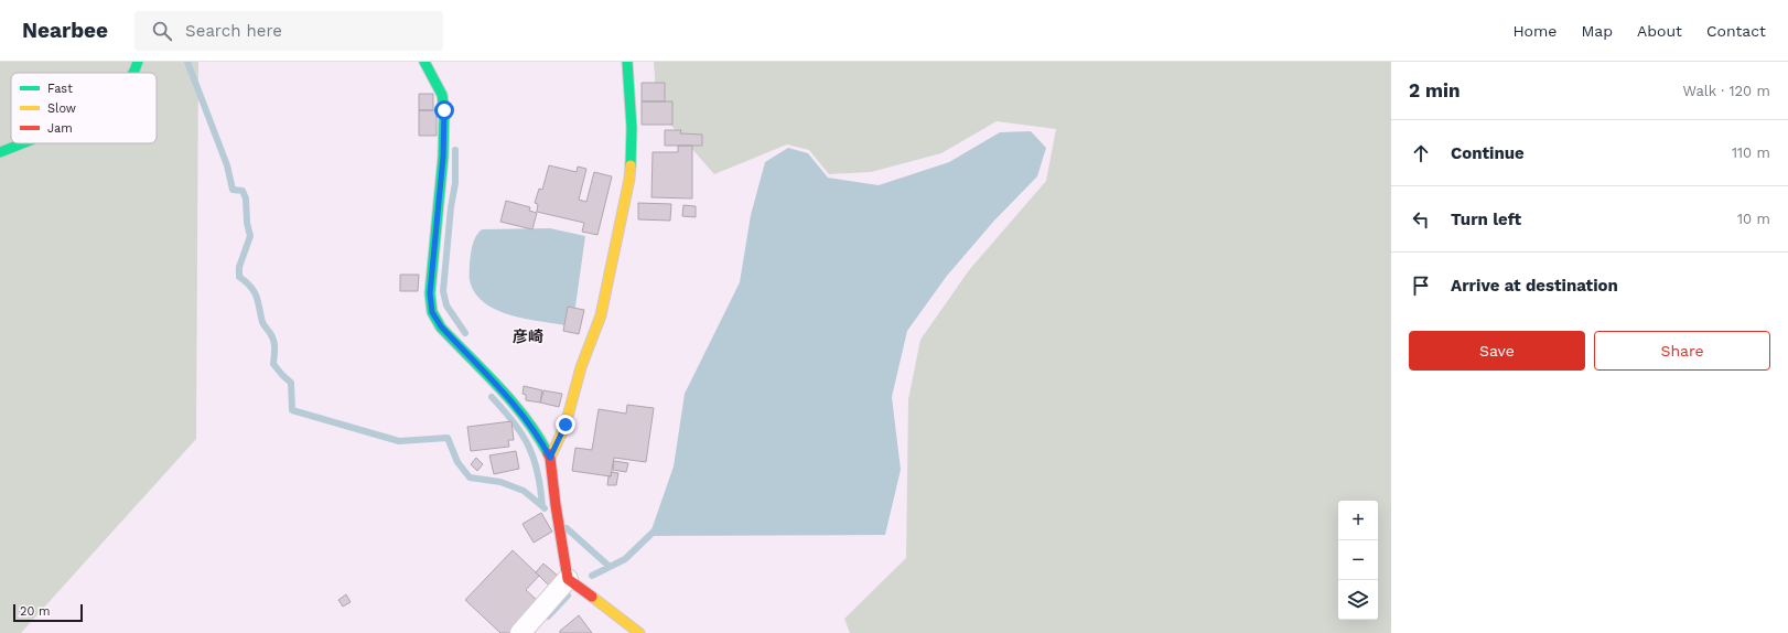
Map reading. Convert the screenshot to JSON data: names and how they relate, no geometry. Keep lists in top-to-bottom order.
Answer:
{
  "districts": ["彦崎"],
  "legend": ["Fast", "Slow", "Jam"],
  "scale_bar": "20 m",
  "page": {
    "header": "Nearbee",
    "search": "Search here",
    "nav": [
      "Home",
      "Map",
      "About",
      "Contact"
    ],
    "heading": ["2 min", "Walk · 120 m"],
    "list": [
      ["Continue", "110 m"],
      ["Turn left", "10 m"],
      "Arrive at destination"
    ],
    "buttons": ["Save", "Share"],
    "map_buttons": ["+", "−"],
    "scale": "20 m"
  }
}
